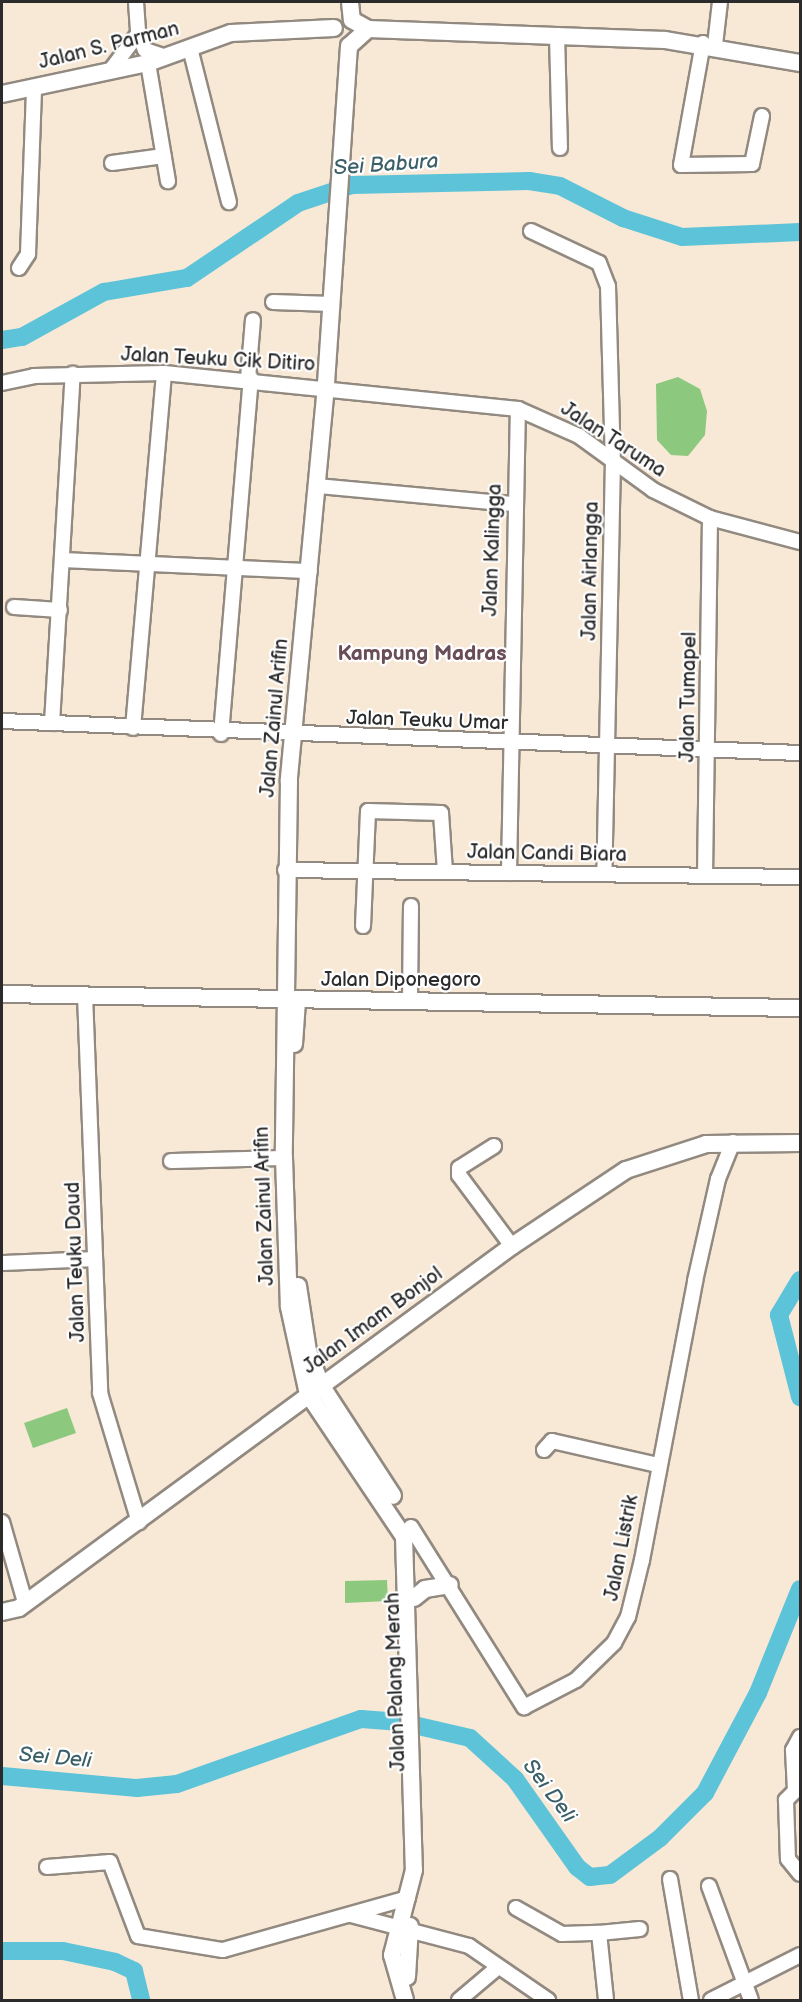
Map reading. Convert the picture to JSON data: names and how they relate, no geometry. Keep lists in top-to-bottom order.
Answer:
{
  "streets": {
    "main road": [
      "Jalan S. Parman",
      "Jalan Zainul Arifin",
      "Jalan Diponegoro",
      "Jalan Imam Bonjol",
      "Jalan Palang Merah"
    ],
    "street": [
      "Jalan Teuku Cik Ditiro",
      "Jalan Taruma",
      "Jalan Kalingga",
      "Jalan Airlangga",
      "Jalan Tumapel",
      "Jalan Teuku Umar",
      "Jalan Candi Biara",
      "Jalan Teuku Daud",
      "Jalan Listrik"
    ]
  },
  "crossings": [
    ["Jalan Teuku Cik Ditiro", "Jalan Taruma"],
    ["Jalan Teuku Cik Ditiro", "Jalan Zainul Arifin"],
    ["Jalan Taruma", "Jalan Kalingga"],
    ["Jalan Taruma", "Jalan Airlangga"],
    ["Jalan Taruma", "Jalan Tumapel"],
    ["Jalan Taruma", "Jalan Zainul Arifin"],
    ["Jalan Kalingga", "Jalan Teuku Umar"],
    ["Jalan Kalingga", "Jalan Candi Biara"],
    ["Jalan Airlangga", "Jalan Teuku Umar"],
    ["Jalan Airlangga", "Jalan Candi Biara"],
    ["Jalan Tumapel", "Jalan Teuku Umar"],
    ["Jalan Tumapel", "Jalan Candi Biara"],
    ["Jalan Zainul Arifin", "Jalan Teuku Umar"],
    ["Jalan Zainul Arifin", "Jalan Candi Biara"],
    ["Jalan Zainul Arifin", "Jalan Diponegoro"],
    ["Jalan Zainul Arifin", "Jalan Imam Bonjol"],
    ["Jalan Zainul Arifin", "Jalan Palang Merah"],
    ["Jalan Diponegoro", "Jalan Teuku Daud"],
    ["Jalan Teuku Daud", "Jalan Imam Bonjol"],
    ["Jalan Imam Bonjol", "Jalan Listrik"],
    ["Jalan Imam Bonjol", "Jalan Palang Merah"],
    ["Jalan Listrik", "Jalan Palang Merah"]
  ],
  "districts": ["Kampung Madras"],
  "water": ["Sei Babura", "Sei Deli"]
}
